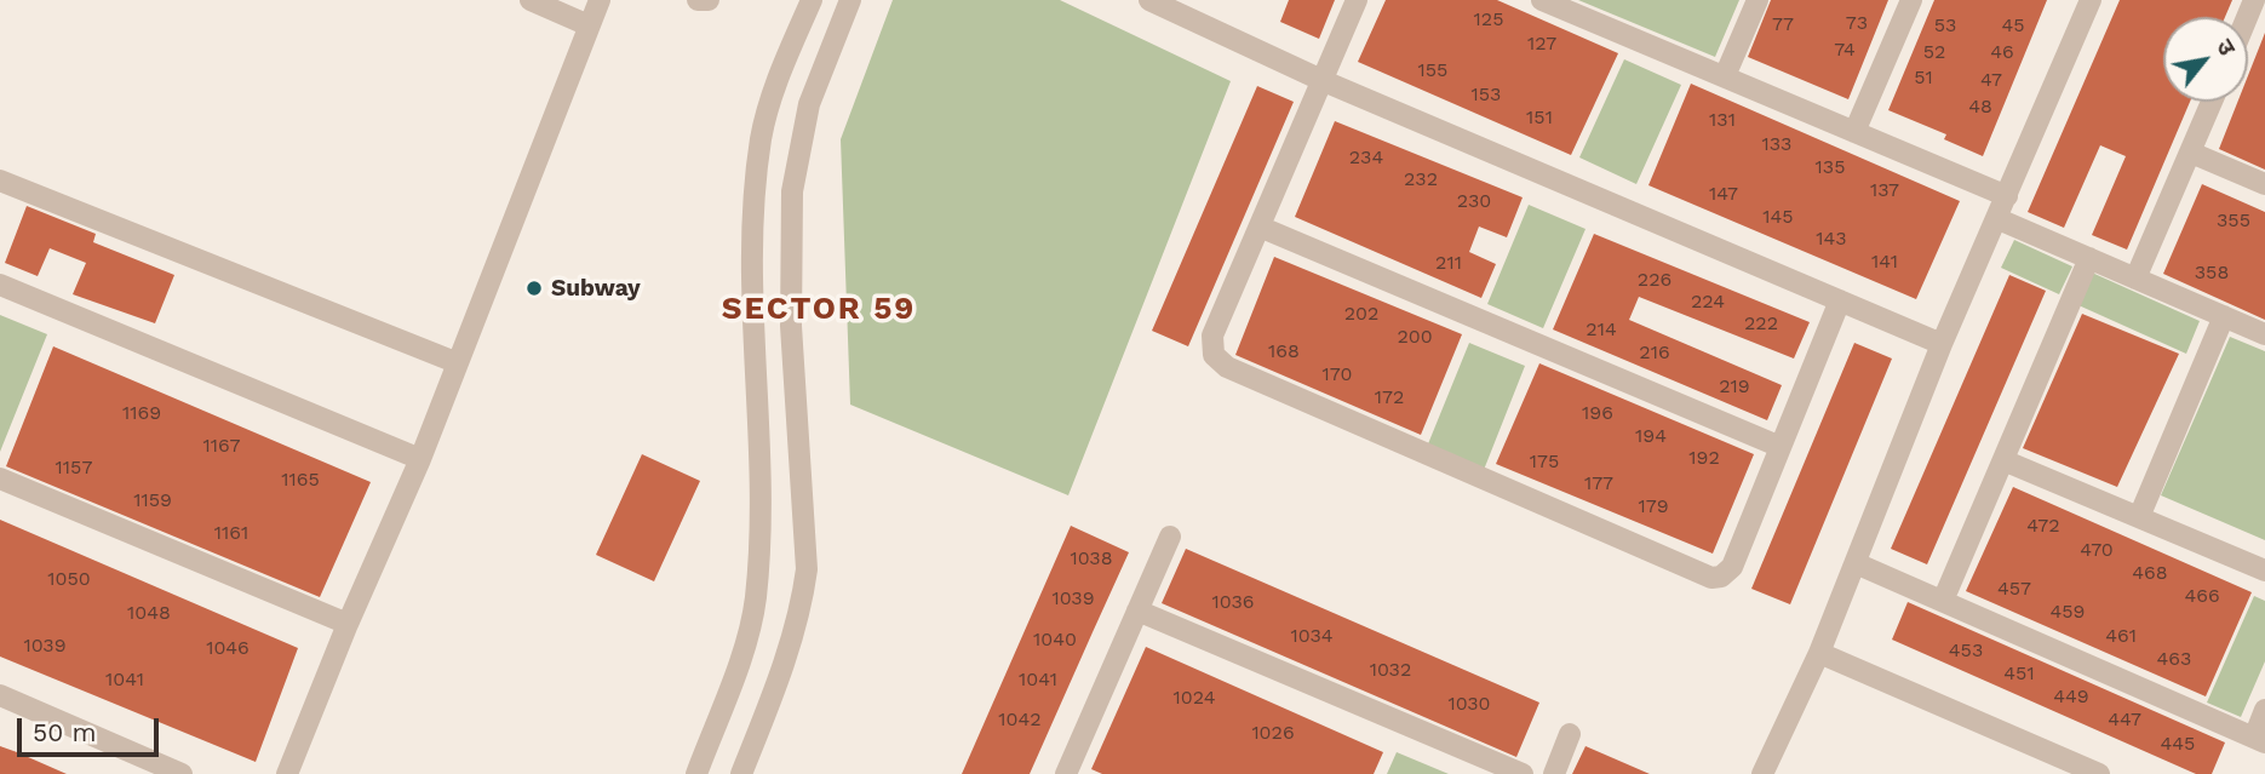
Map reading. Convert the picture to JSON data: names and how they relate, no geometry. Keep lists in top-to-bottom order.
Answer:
{
  "districts": ["SECTOR 59"],
  "places": ["Subway"],
  "house_numbers": [
    "125",
    "73",
    "77",
    "53",
    "45",
    "127",
    "74",
    "52",
    "46",
    "155",
    "51",
    "47",
    "153",
    "48",
    "151",
    "131",
    "133",
    "234",
    "135",
    "232",
    "137",
    "147",
    "230",
    "145",
    "355",
    "143",
    "141",
    "211",
    "358",
    "226",
    "224",
    "202",
    "222",
    "214",
    "200",
    "168",
    "216",
    "170",
    "219",
    "172",
    "1169",
    "196",
    "194",
    "1167",
    "192",
    "175",
    "1157",
    "1165",
    "177",
    "1159",
    "179",
    "472",
    "1161",
    "470",
    "1038",
    "468",
    "1050",
    "457",
    "466",
    "1039",
    "1036",
    "459",
    "1048",
    "1034",
    "461",
    "1040",
    "1039",
    "1046",
    "453",
    "463",
    "1032",
    "451",
    "1041",
    "1041",
    "449",
    "1024",
    "1030",
    "1042",
    "447",
    "1026",
    "445"
  ],
  "scale_bar": "50 m",
  "north": "top right"
}
